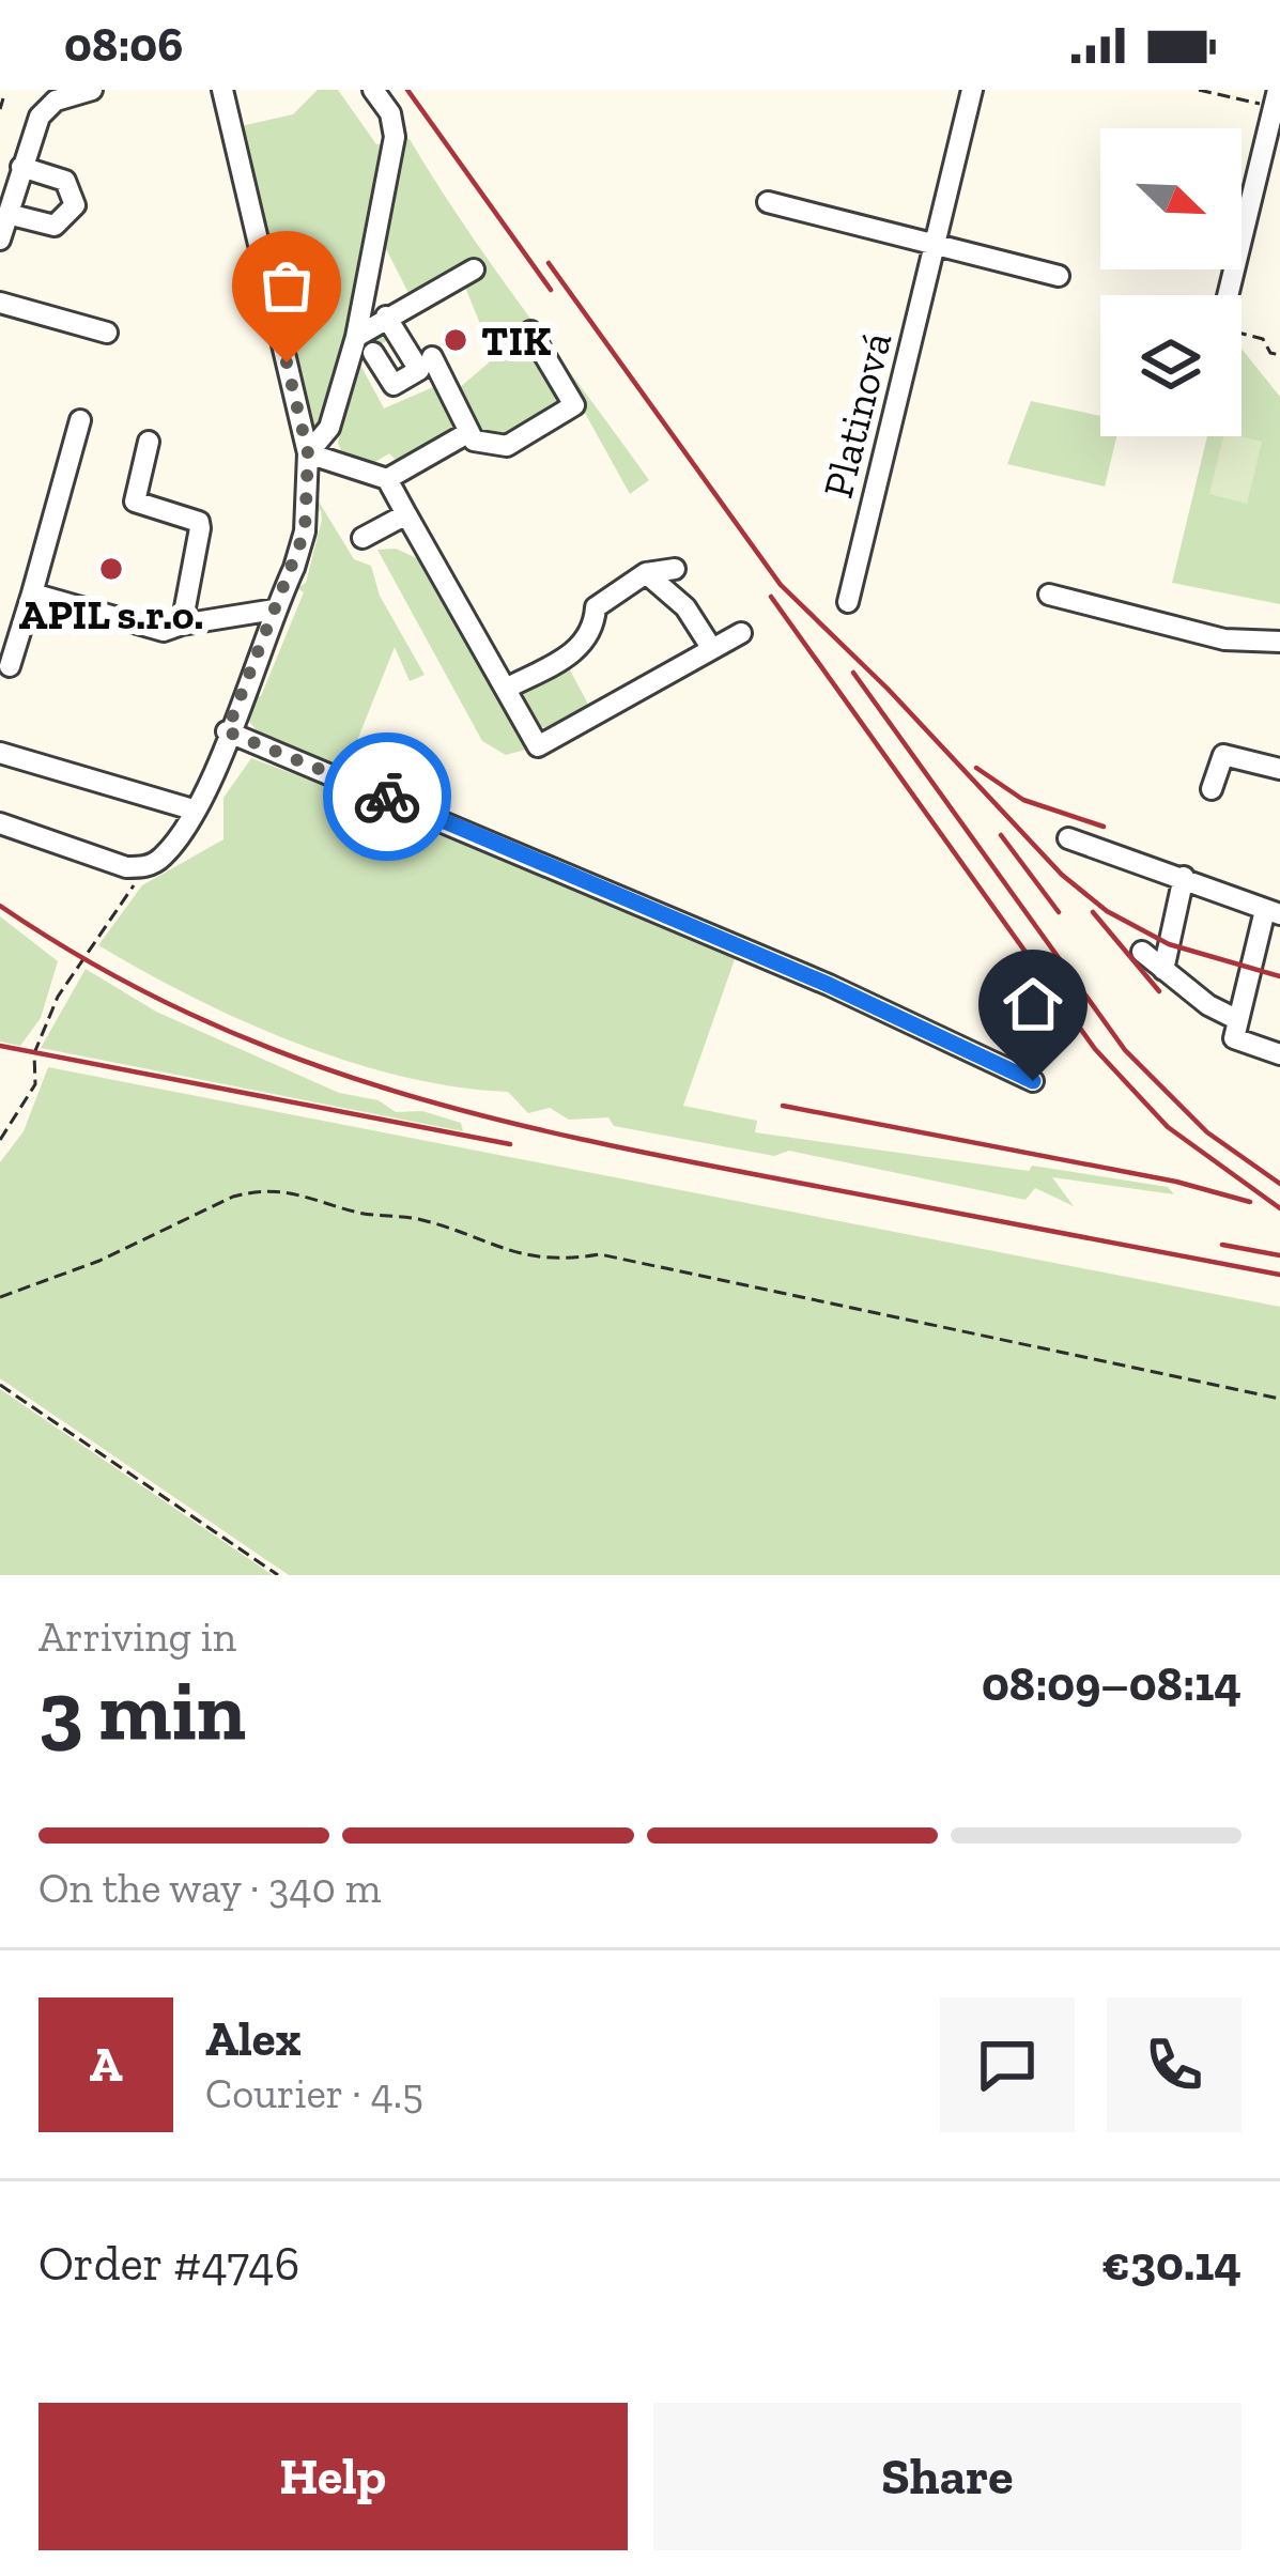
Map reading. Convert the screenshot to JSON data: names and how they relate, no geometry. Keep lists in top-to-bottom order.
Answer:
{
  "streets": {
    "street": ["Platinová"]
  },
  "places": ["TIK", "APIL s.r.o."],
  "north": "bottom right",
  "page": {
    "status": "08:06",
    "heading": ["3 min", "Arriving in", "08:09–08:14"],
    "panel": [
      "Alex",
      "Courier · 4.5",
      "Order #4746",
      "€30.14"
    ],
    "bar": "On the way · 340 m",
    "round": "A",
    "buttons": ["Help", "Share"]
  }
}
